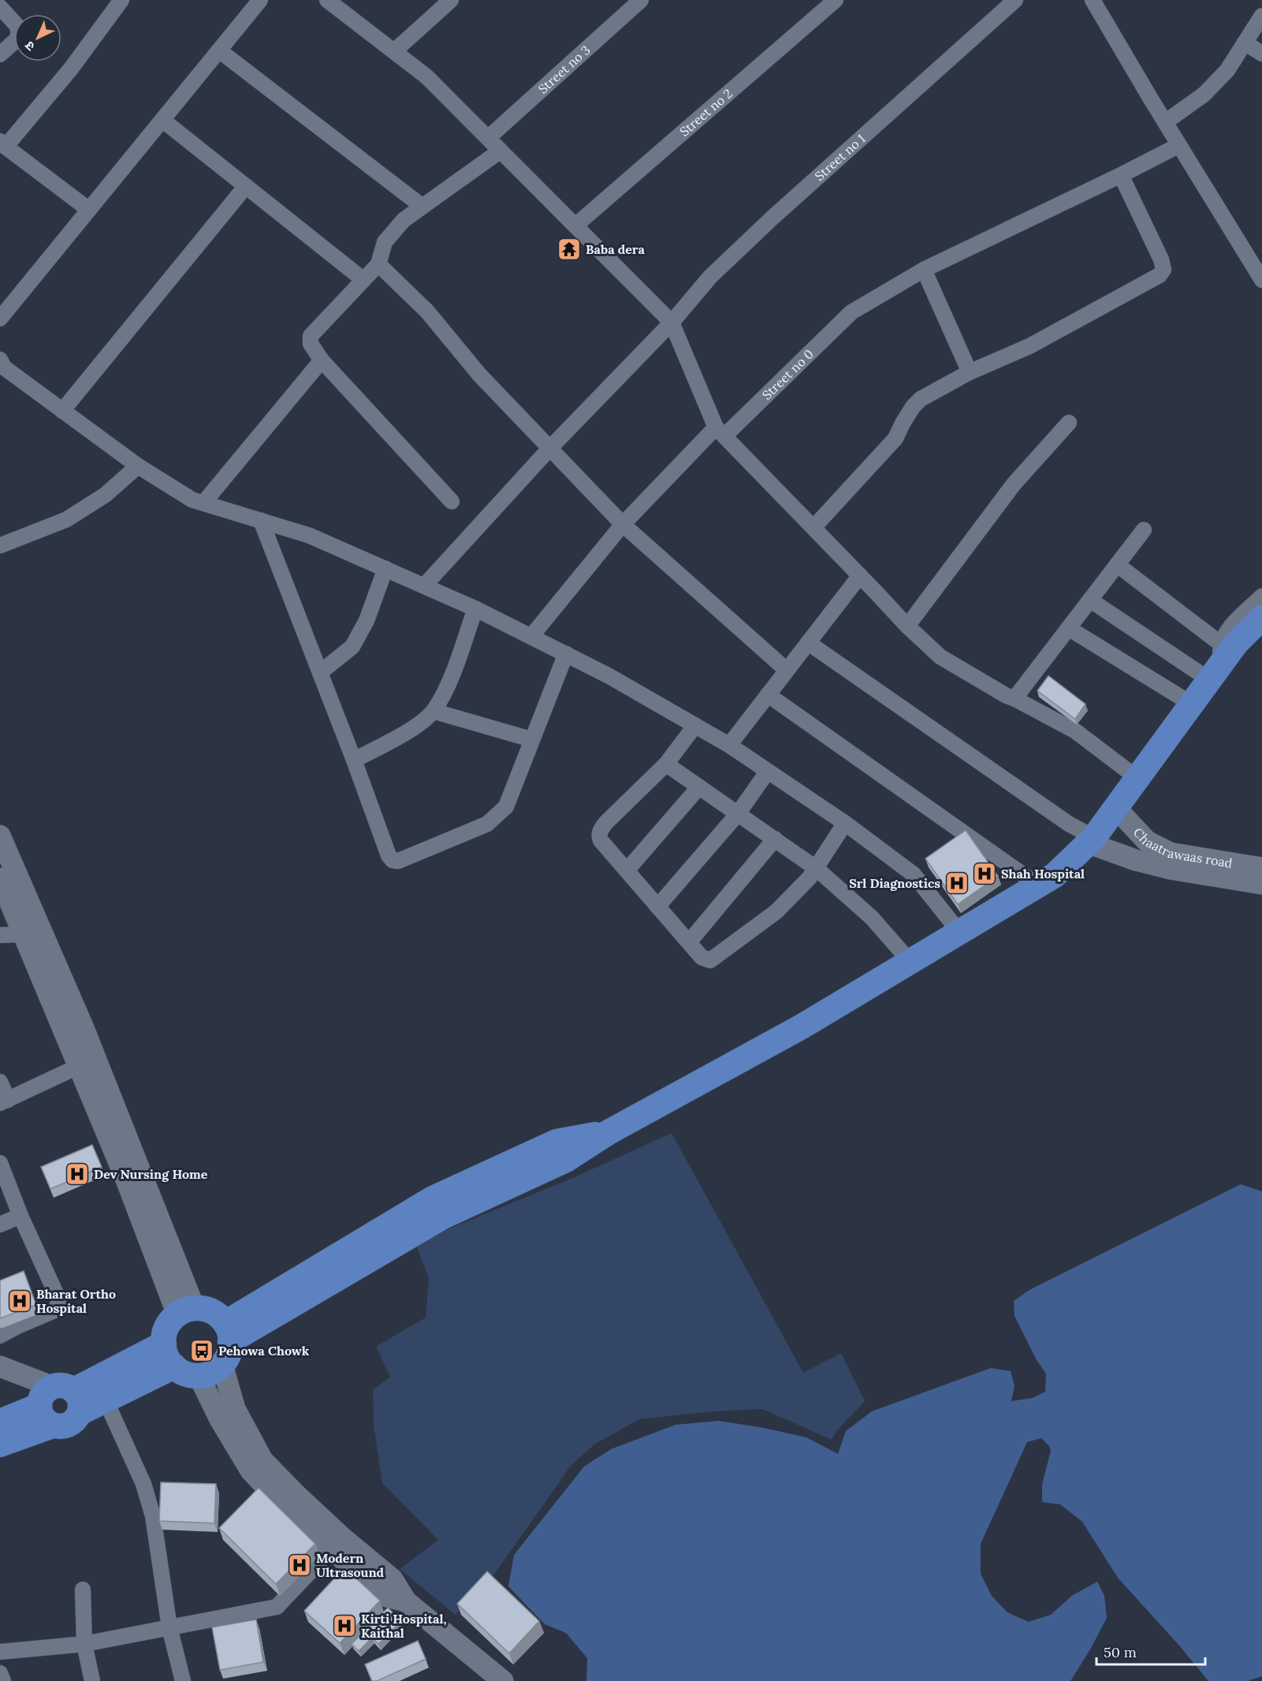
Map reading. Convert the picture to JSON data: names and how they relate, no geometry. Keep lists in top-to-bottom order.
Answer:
{
  "streets": {
    "main road": ["Chaatrawaas road"],
    "street": [
      "Street no 3",
      "Street no 2",
      "Street no 1",
      "Street no 0"
    ]
  },
  "places": {
    "temple": ["Baba dera"],
    "hospital": [
      "Shah Hospital",
      "Srl Diagnostics",
      "Dev Nursing Home",
      "Bharat Ortho Hospital",
      "Modern Ultrasound",
      "Kirti Hospital, Kaithal"
    ],
    "bus stop": ["Pehowa Chowk"]
  },
  "scale_bar": "50 m",
  "north": "bottom left"
}
